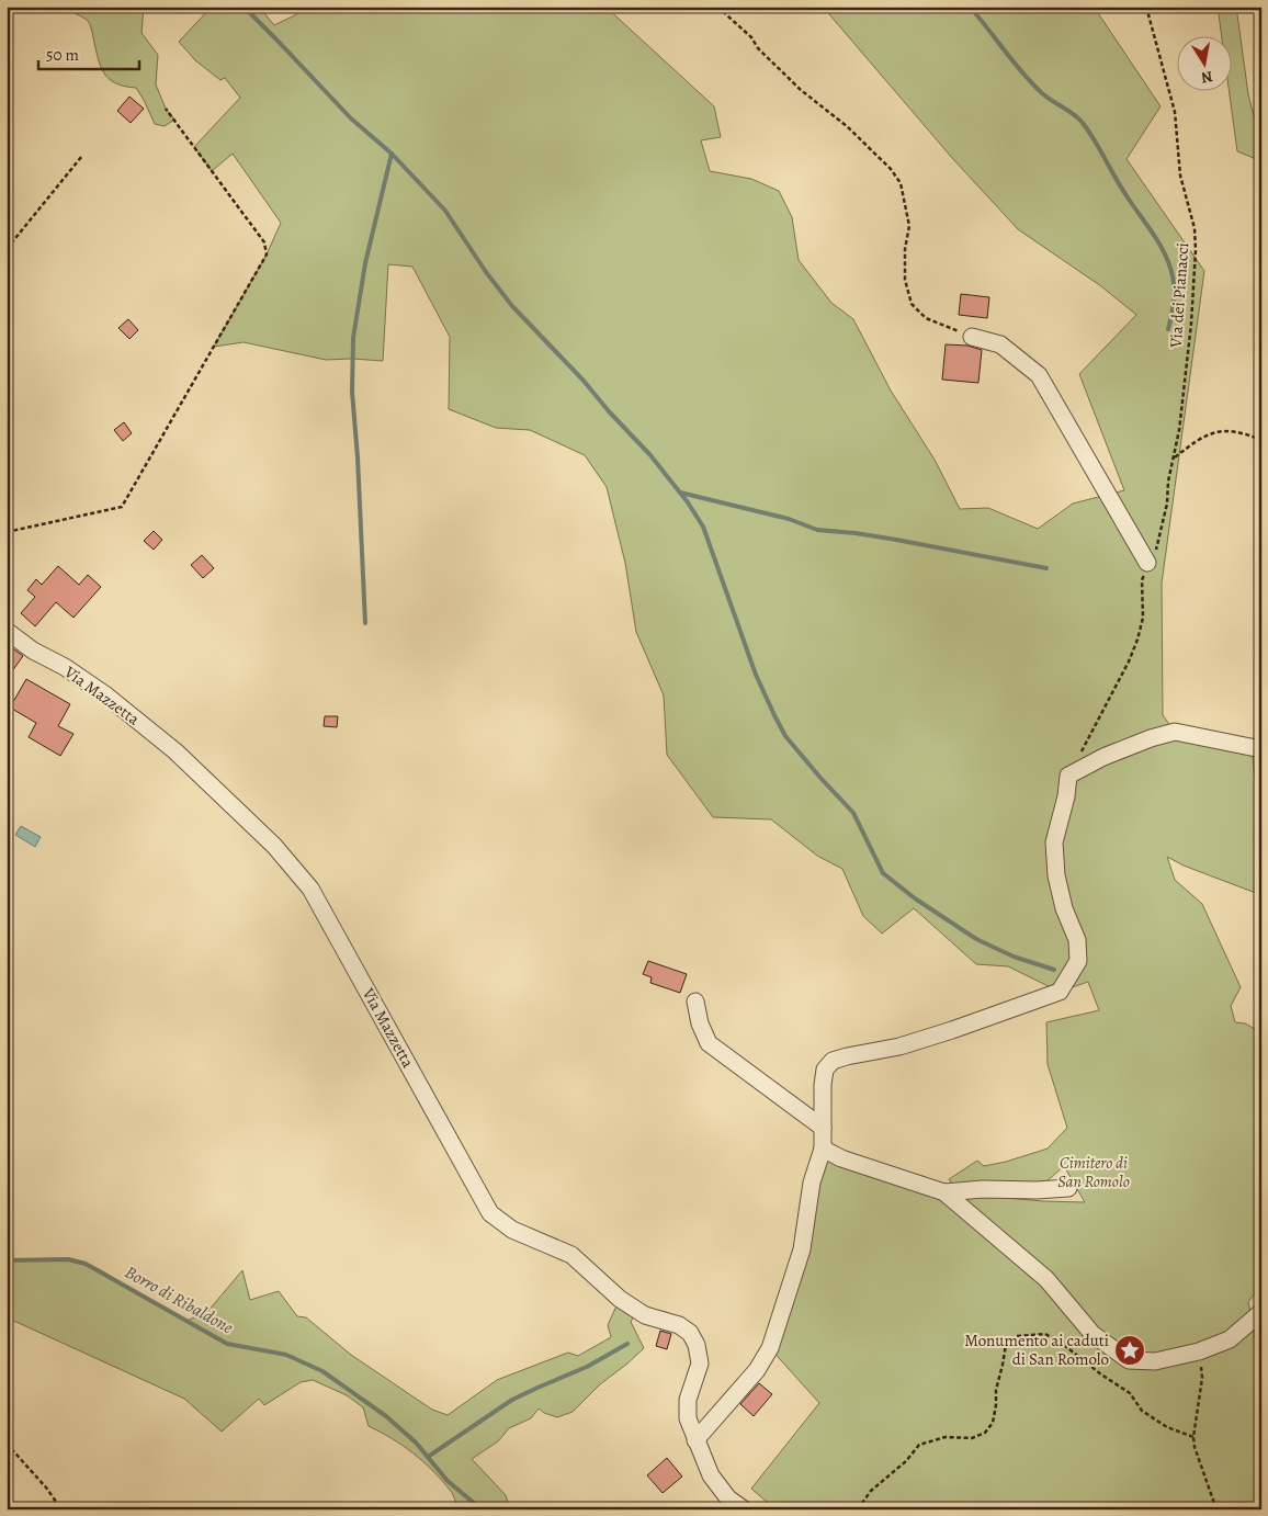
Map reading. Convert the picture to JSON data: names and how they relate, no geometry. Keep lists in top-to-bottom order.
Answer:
{
  "streets": {
    "street": ["Via Mazzetta"],
    "path": ["Via dei Pianacci"]
  },
  "water": ["Borro di Ribaldone"],
  "parks": ["Cimitero di San Romolo"],
  "places": {
    "place": ["Monumento ai caduti di San Romolo"]
  },
  "scale_bar": "50 m",
  "north": "bottom"
}
